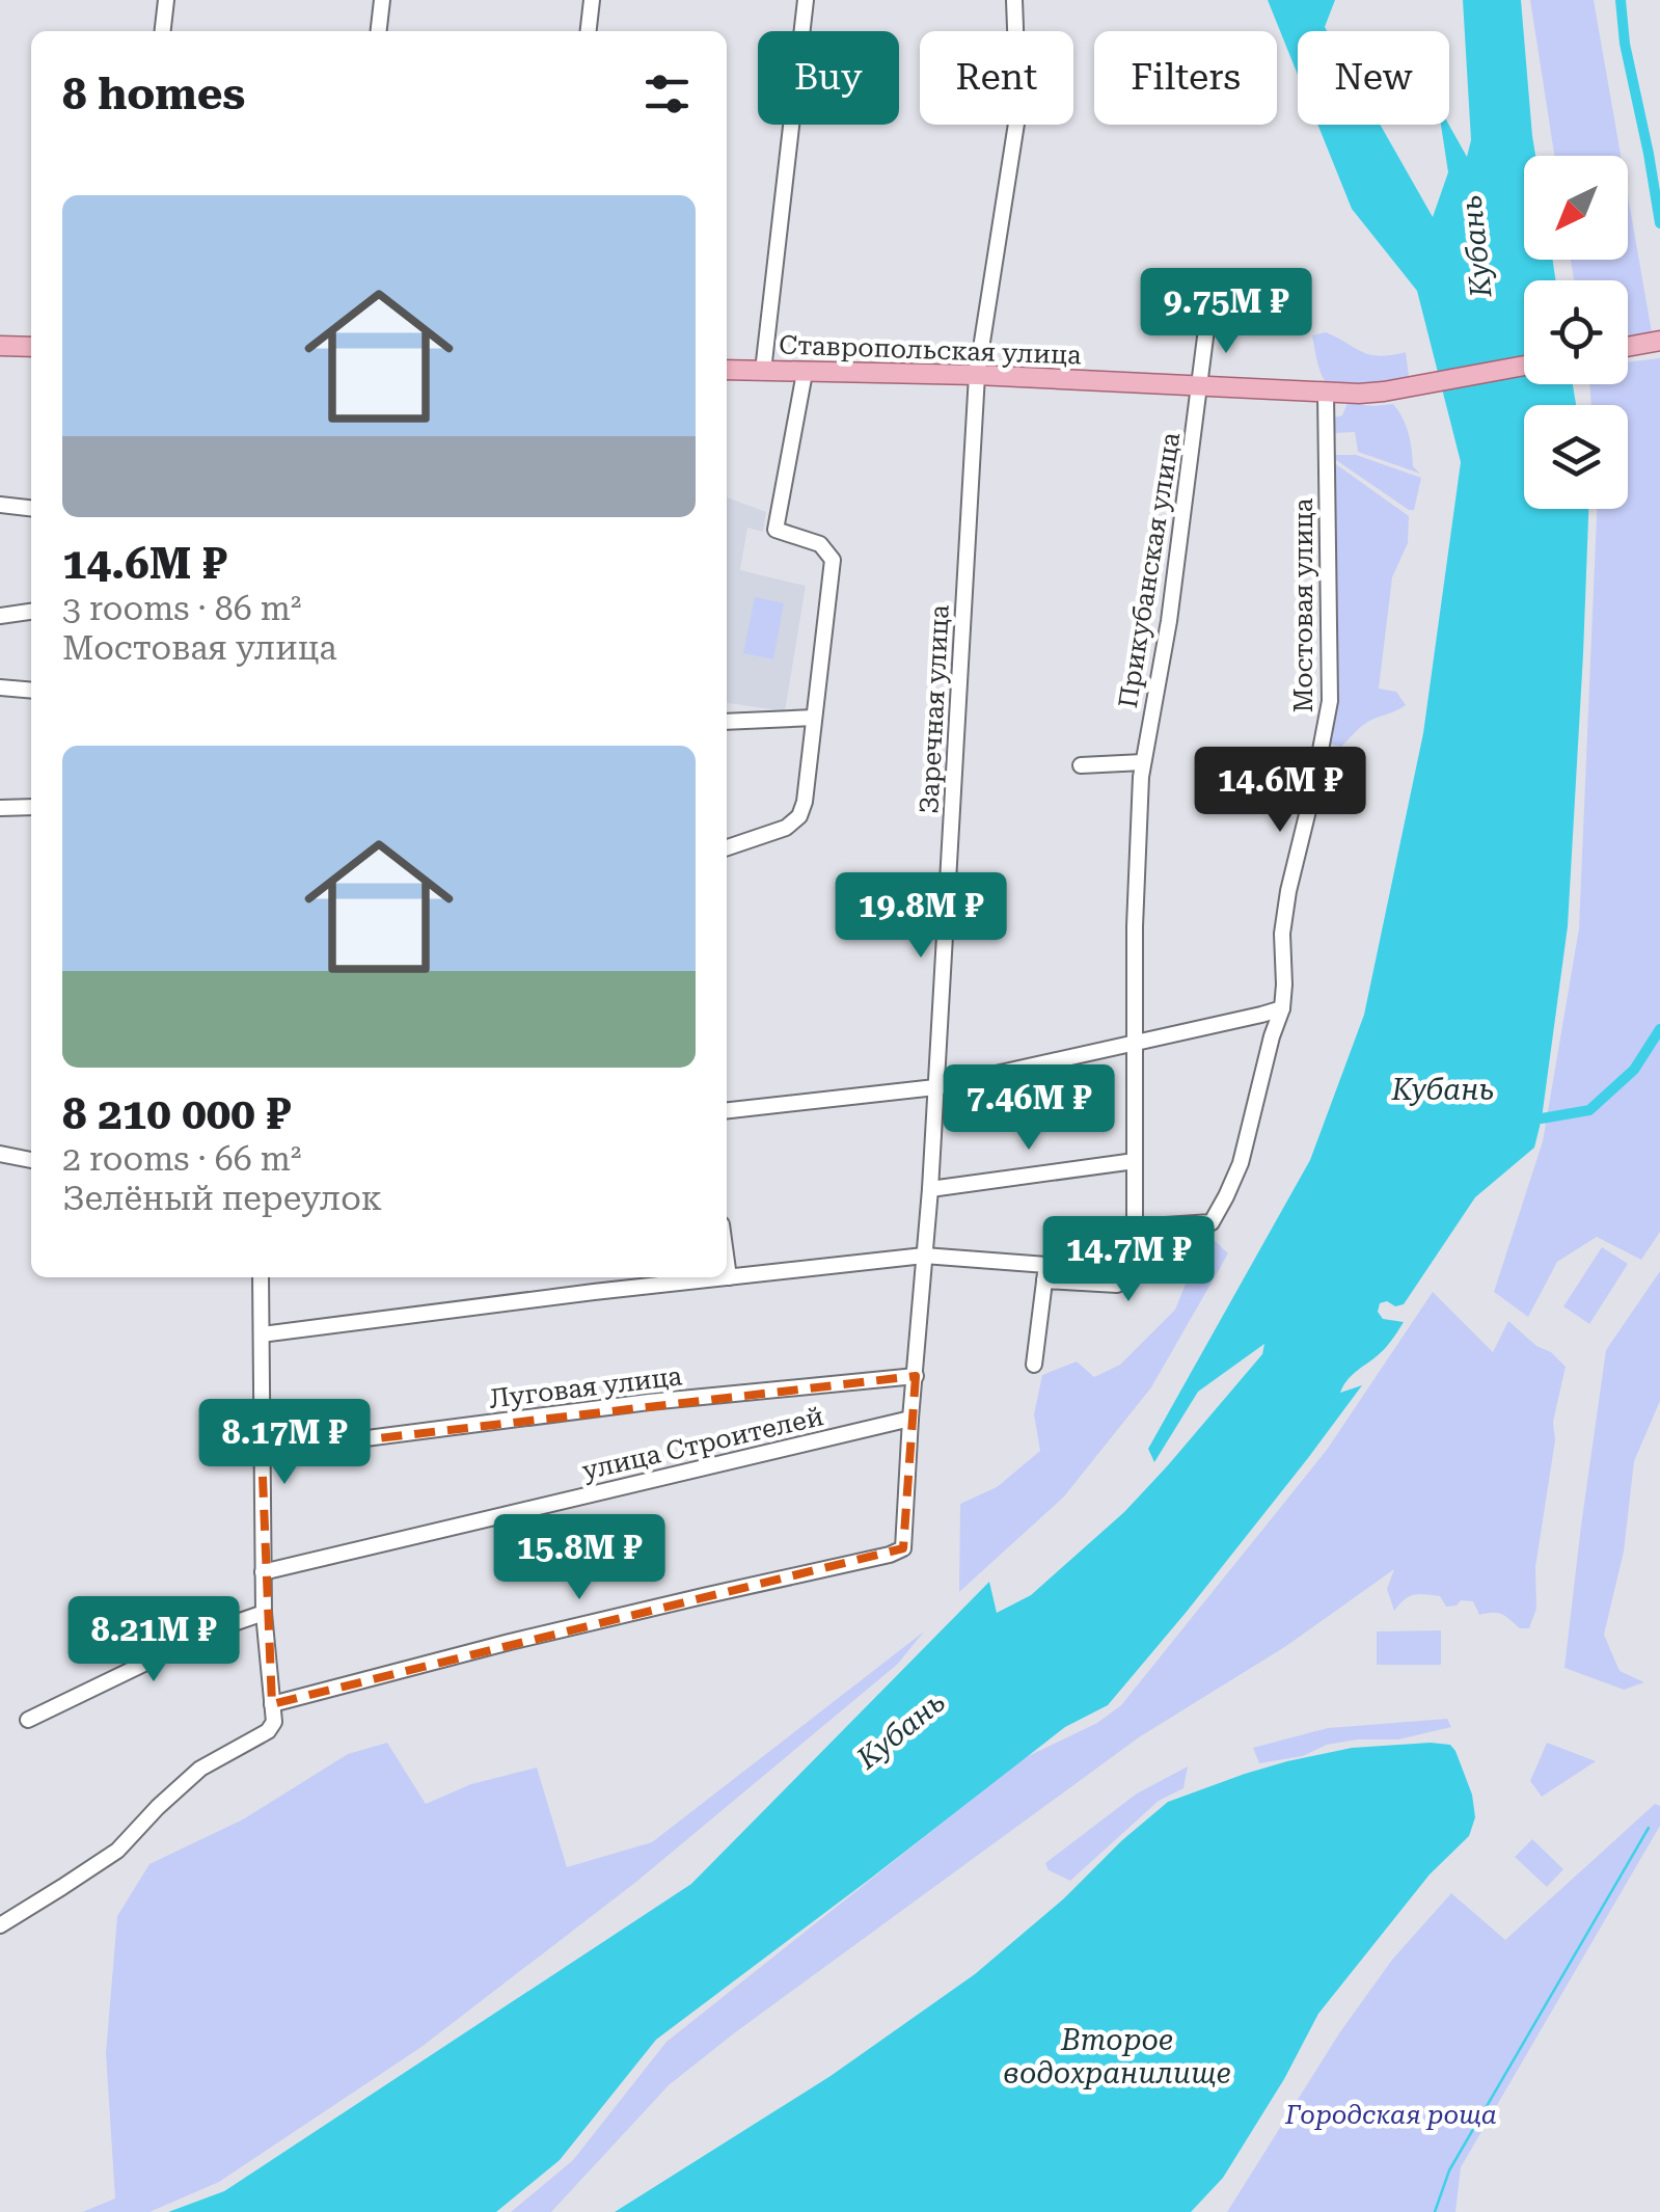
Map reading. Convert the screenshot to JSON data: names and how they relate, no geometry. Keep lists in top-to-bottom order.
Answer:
{
  "streets": {
    "main road": ["Ставропольская улица"],
    "street": [
      "Прикубанская улица",
      "Мостовая улица",
      "Заречная улица",
      "Луговая улица",
      "улица Строителей"
    ]
  },
  "crossings": [
    ["Ставропольская улица", "Прикубанская улица"],
    ["Ставропольская улица", "Мостовая улица"],
    ["Ставропольская улица", "Заречная улица"],
    ["Прикубанская улица", "Мостовая улица"],
    ["Заречная улица", "Луговая улица"],
    ["Заречная улица", "улица Строителей"]
  ],
  "water": ["Кубань", "Второе водохранилище"],
  "parks": ["Городская роща"],
  "north": "bottom left",
  "page": {
    "chip": [
      "Buy",
      "Rent",
      "Filters",
      "New"
    ],
    "heading": "8 homes",
    "list": [
      {
        "name": "14.6M ₽",
        "note": "3 rooms · 86 m² · Мостовая улица"
      },
      {
        "name": "8 210 000 ₽",
        "note": "2 rooms · 66 m² · Зелёный переулок"
      }
    ],
    "price": [
      "9.75M ₽",
      "14.6M ₽",
      "19.8M ₽",
      "7.46M ₽",
      "14.7M ₽",
      "8.17M ₽",
      "15.8M ₽",
      "8.21M ₽"
    ]
  }
}
